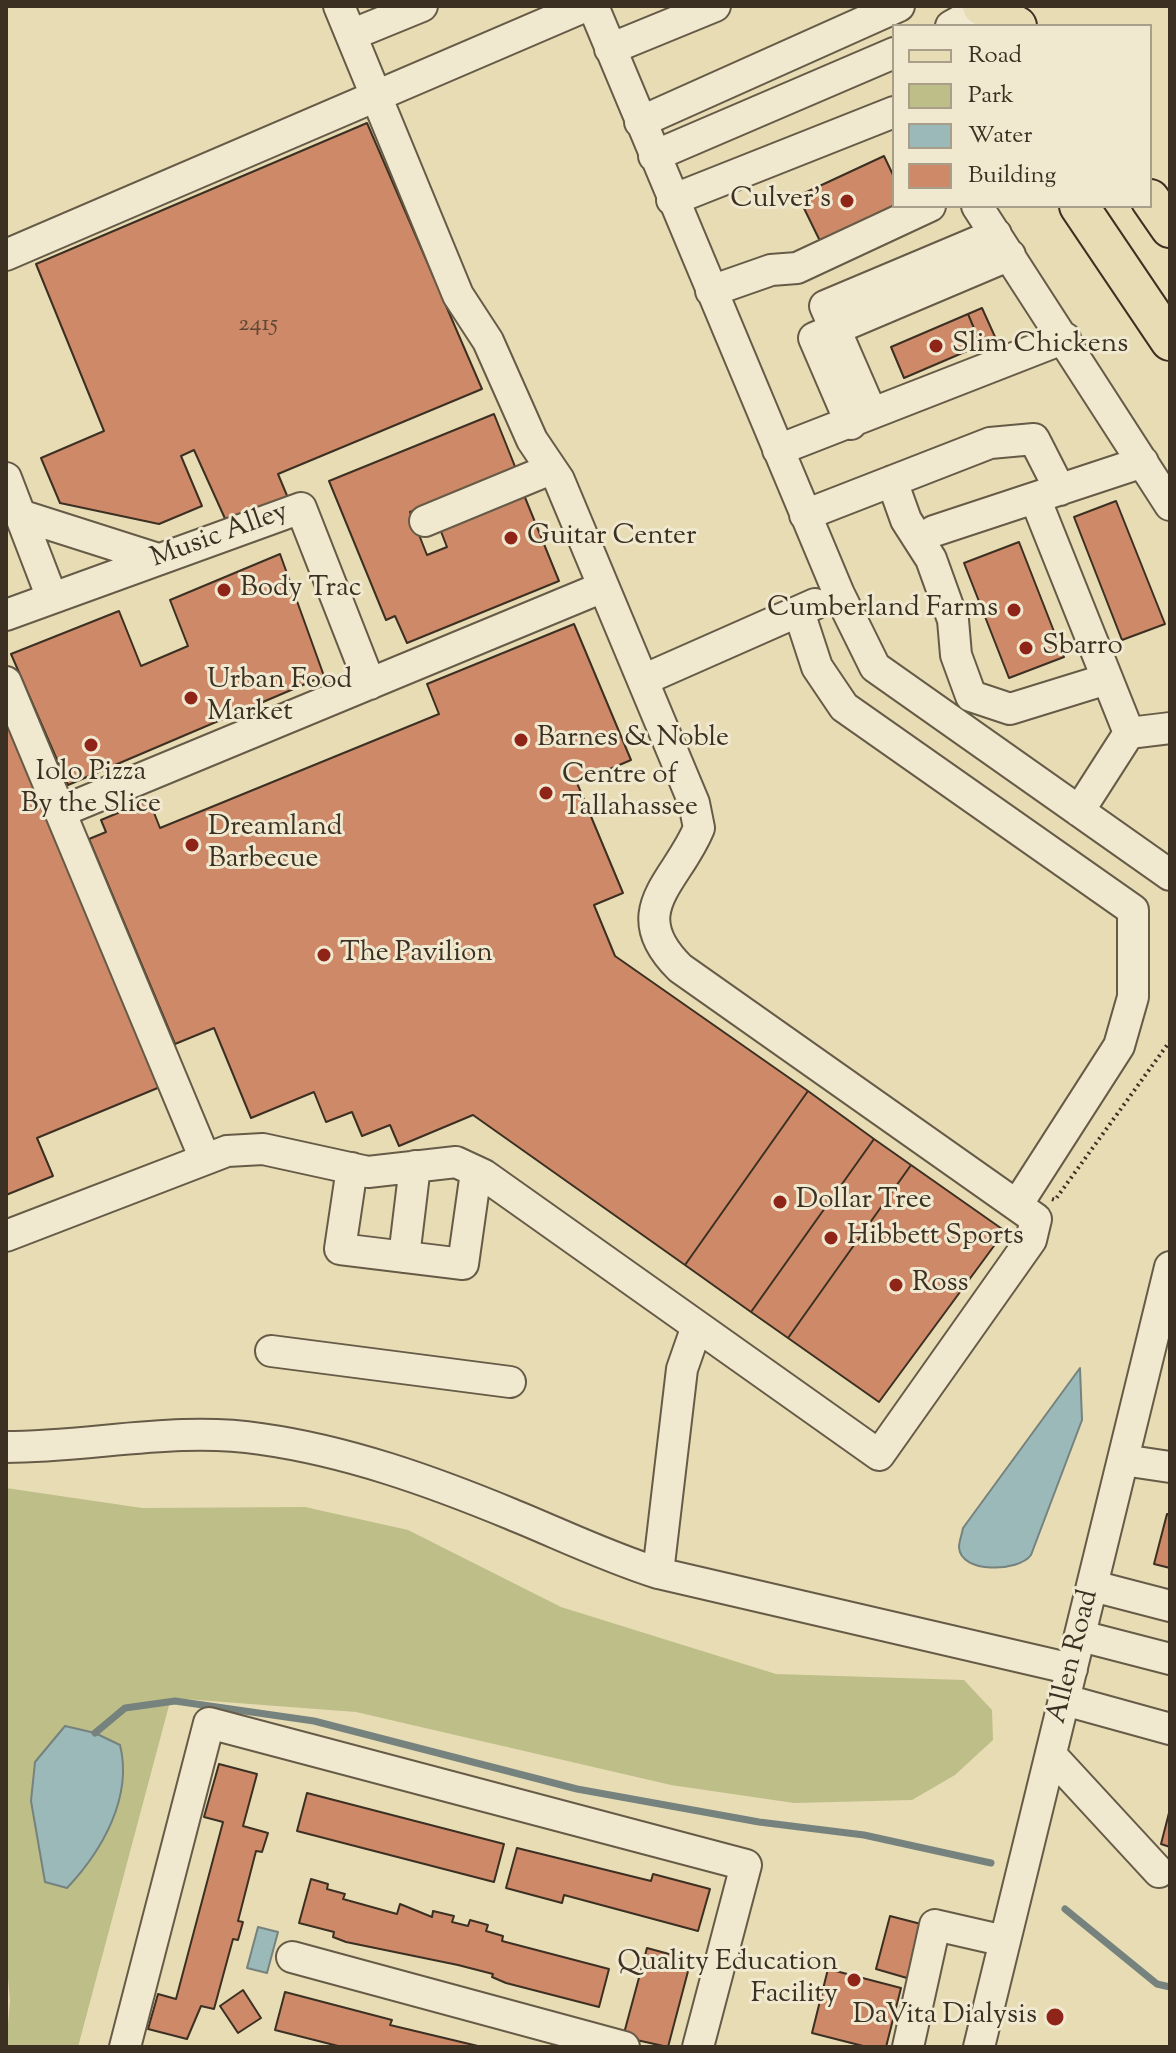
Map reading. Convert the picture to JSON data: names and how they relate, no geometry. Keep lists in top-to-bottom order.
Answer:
{
  "streets": {
    "street": ["Music Alley", "Allen Road"]
  },
  "places": [
    "Culver's",
    "Slim Chickens",
    "Guitar Center",
    "Body Trac",
    "Cumberland Farms",
    "Sbarro",
    "Urban Food Market",
    "Barnes & Noble",
    "Iolo Pizza By the Slice",
    "Centre of Tallahassee",
    "Dreamland Barbecue",
    "The Pavilion",
    "Dollar Tree",
    "Hibbett Sports",
    "Ross",
    "Quality Education Facility",
    "DaVita Dialysis"
  ],
  "house_numbers": ["2415"],
  "legend": [
    "Road",
    "Park",
    "Water",
    "Building"
  ]
}
